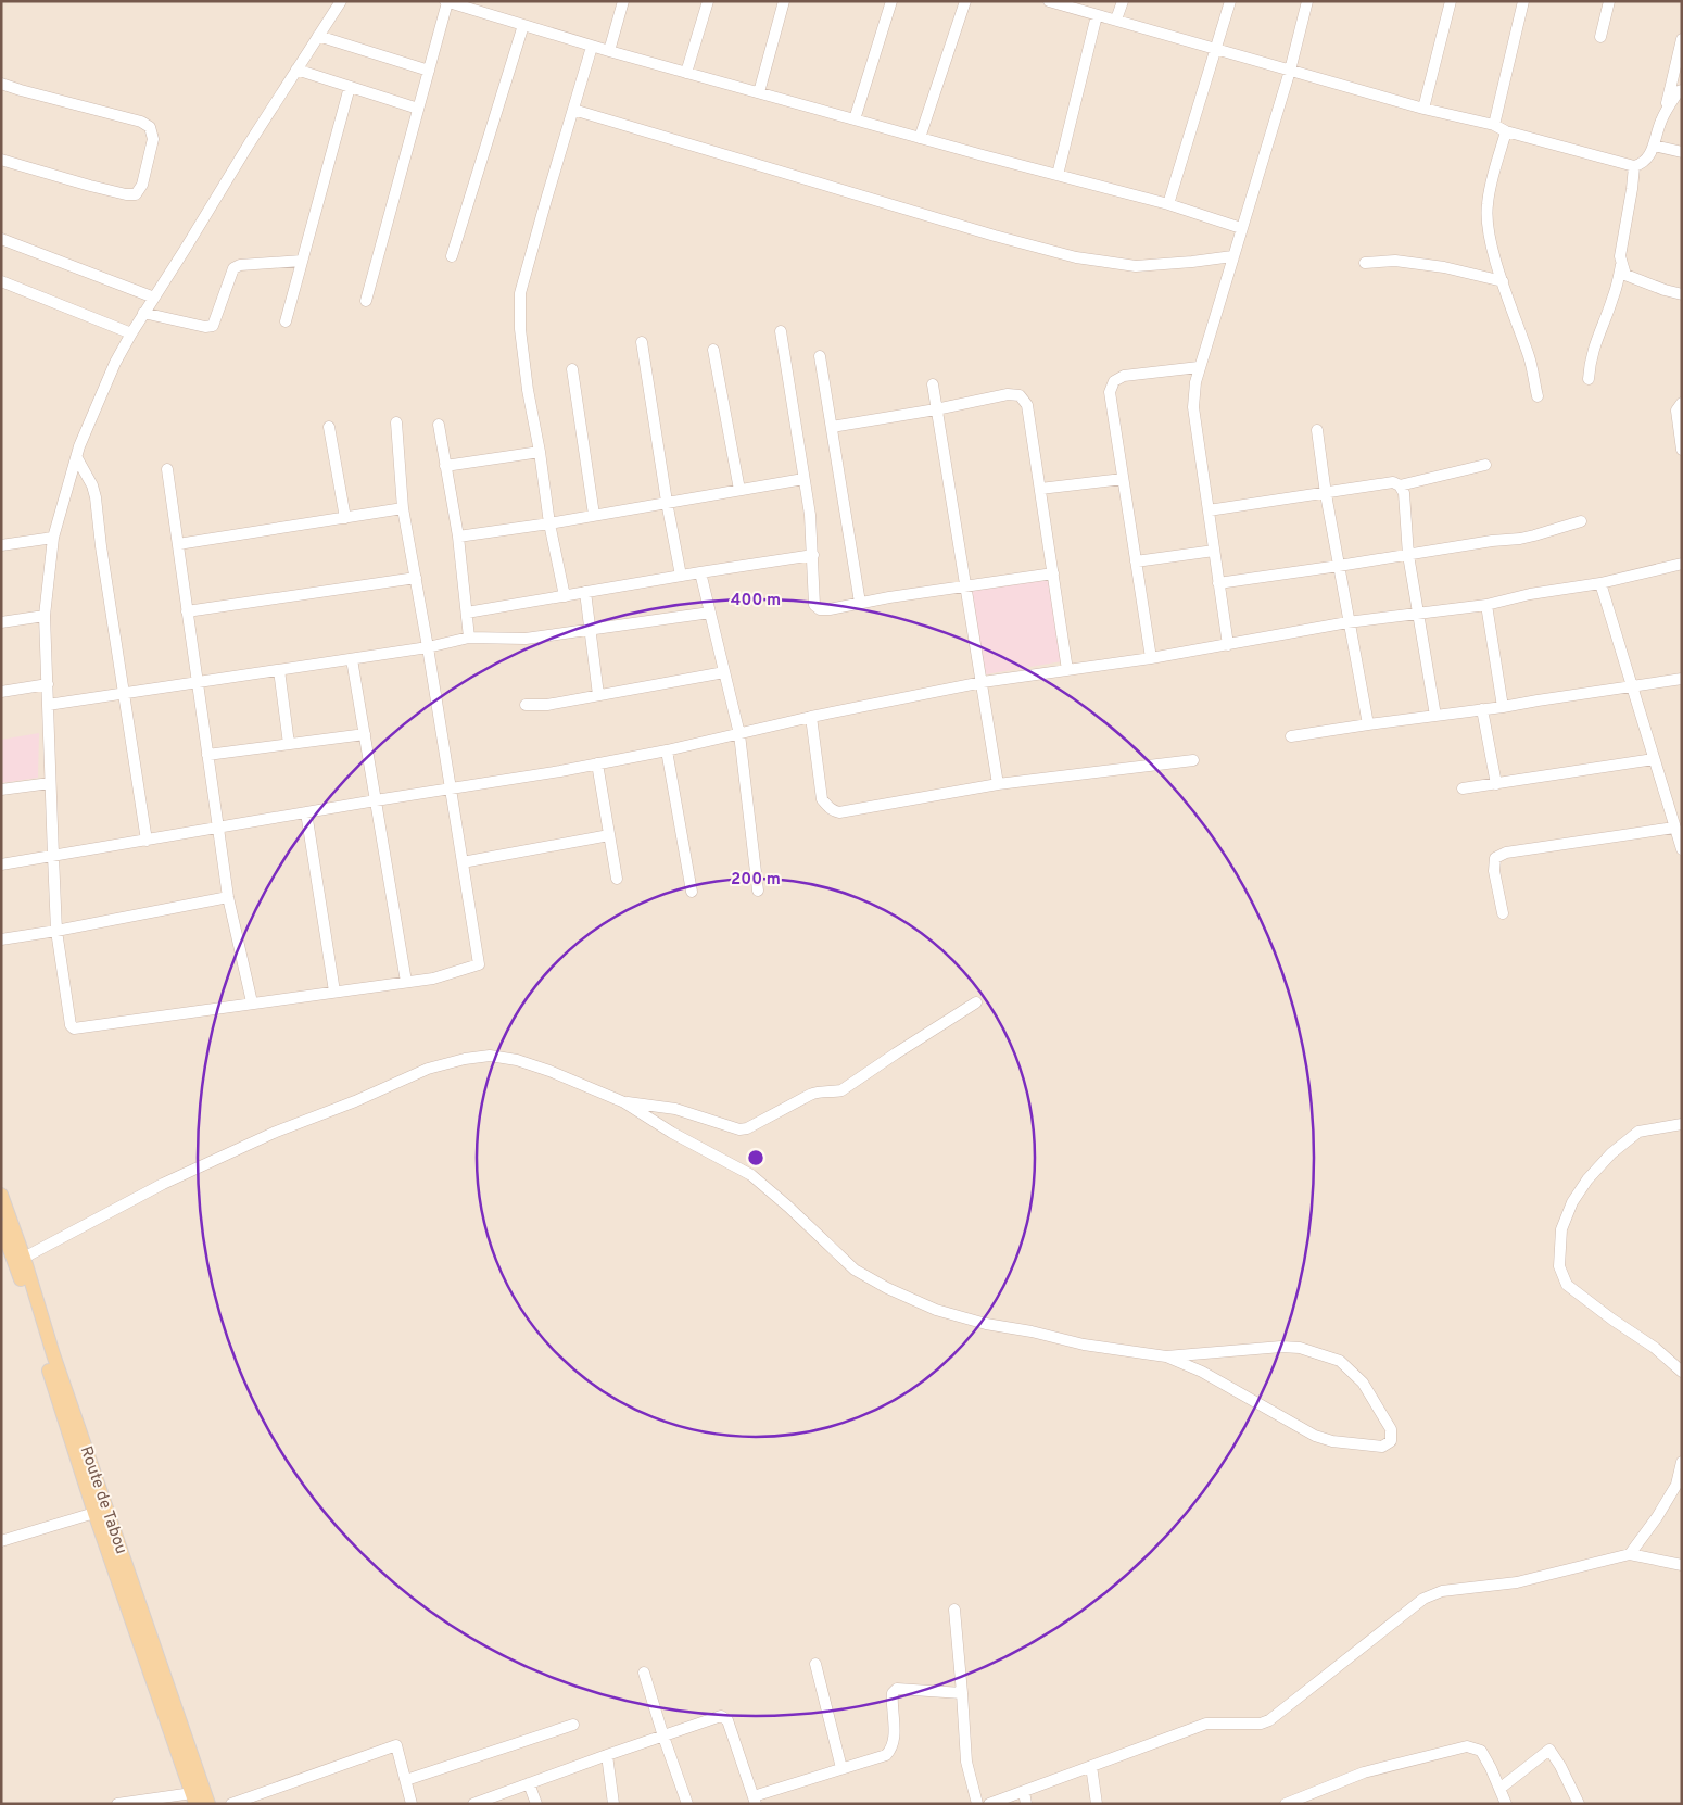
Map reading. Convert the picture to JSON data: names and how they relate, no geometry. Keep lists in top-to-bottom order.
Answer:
{
  "streets": {
    "main road": ["Route de Tabou"]
  },
  "rings": ["400 m", "200 m"]
}
